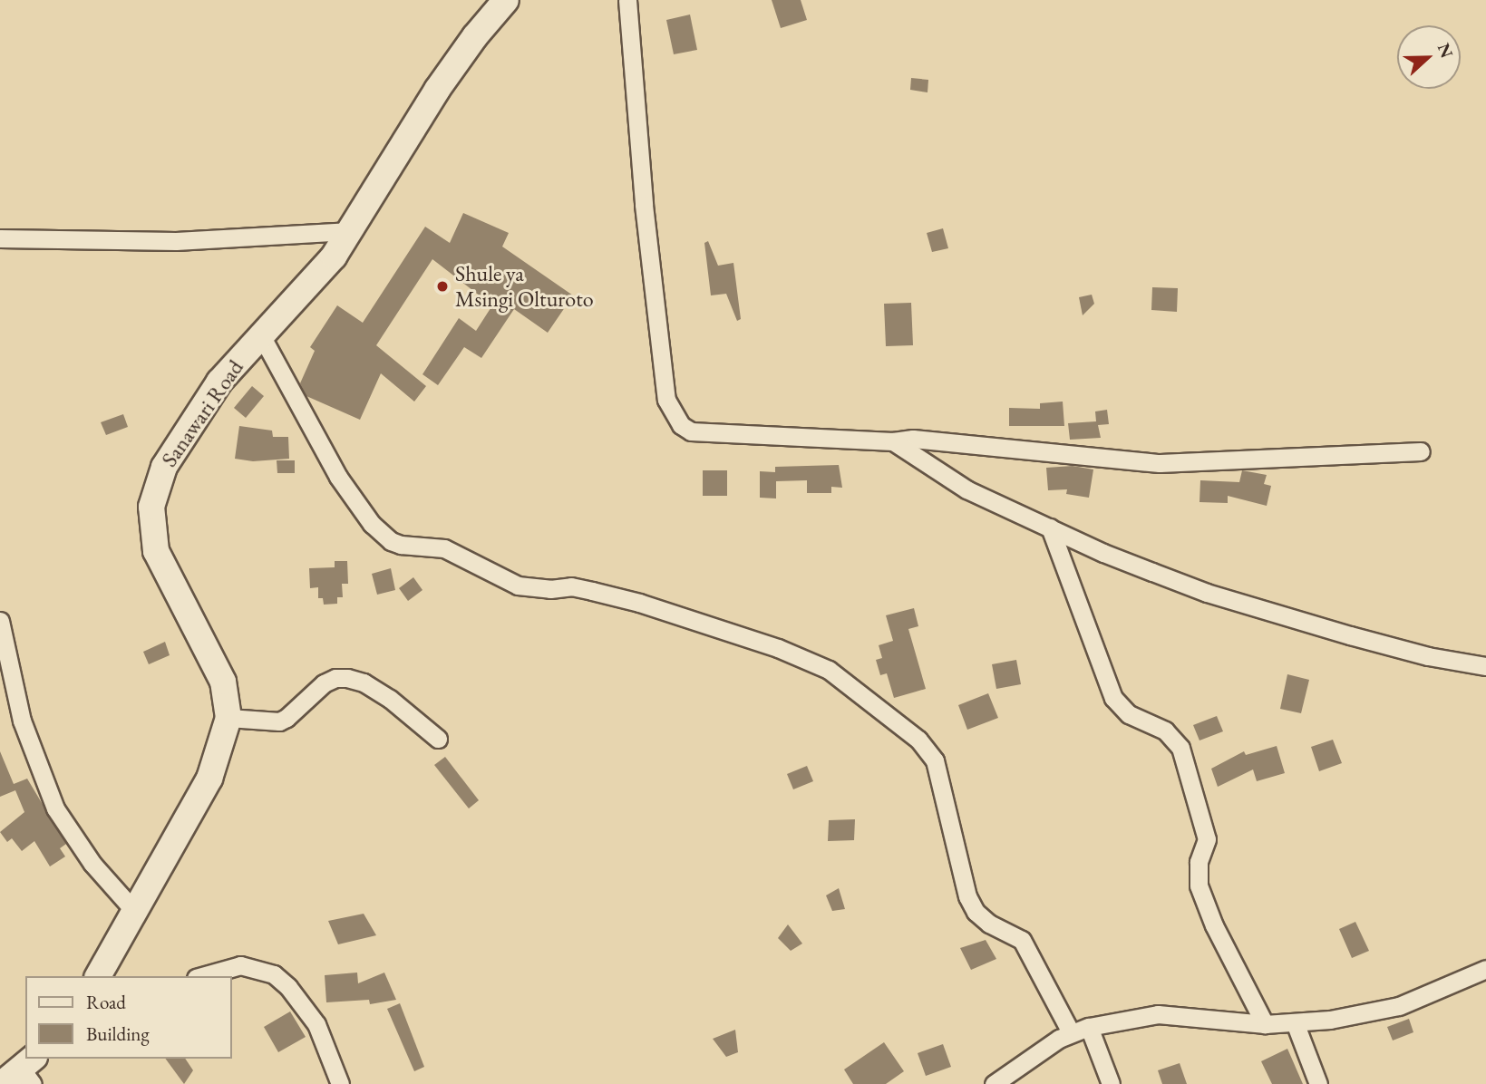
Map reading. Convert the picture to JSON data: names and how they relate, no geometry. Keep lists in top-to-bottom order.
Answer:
{
  "streets": {
    "street": ["Sanawari Road"]
  },
  "places": ["Shule ya Msingi Olturoto"],
  "legend": ["Road", "Building"],
  "north": "right"
}
